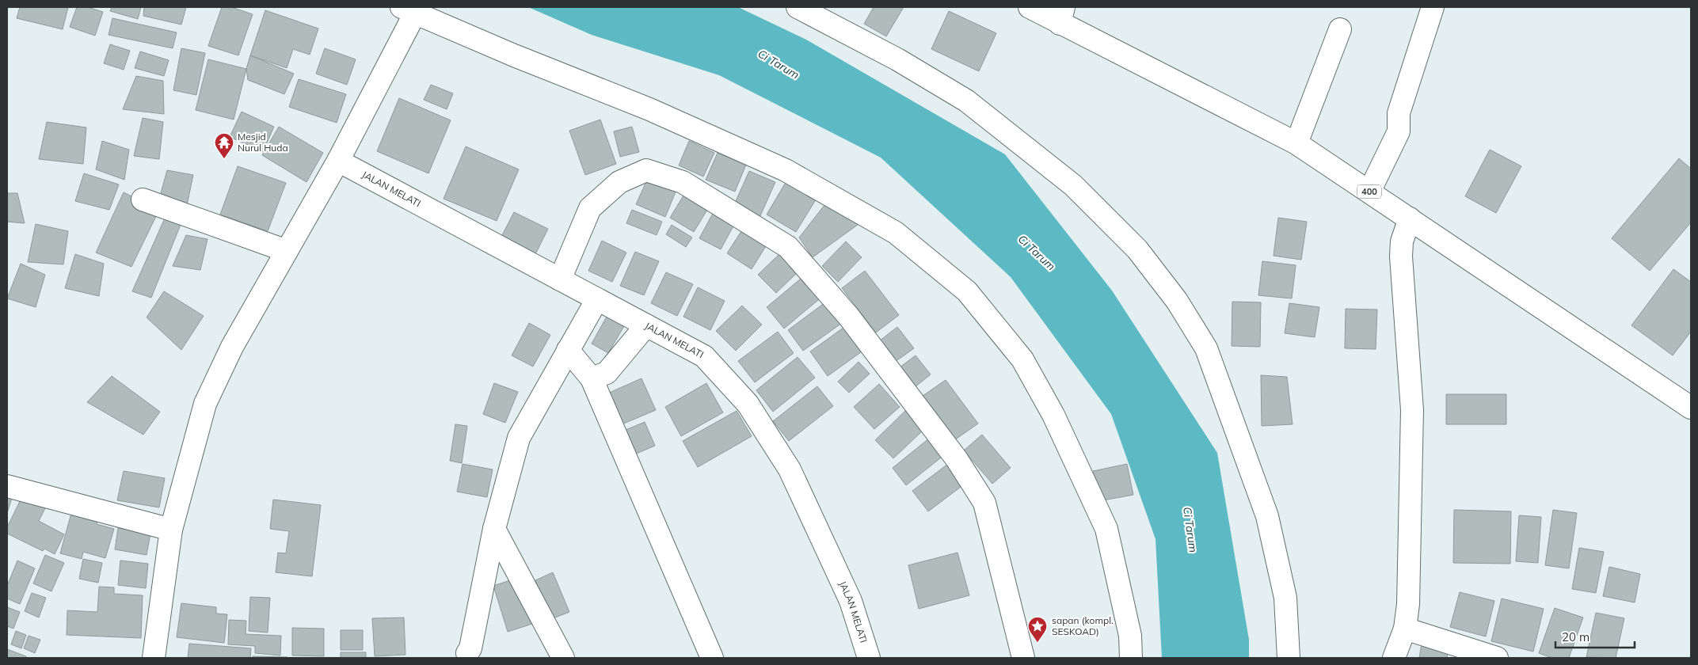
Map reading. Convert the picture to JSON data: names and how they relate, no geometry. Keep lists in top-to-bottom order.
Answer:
{
  "streets": {
    "street": ["JALAN MELATI", "400"]
  },
  "water": ["Ci Tarum"],
  "places": {
    "temple": ["Mesjid Nurul Huda"],
    "place": ["sapan (kompl. SESKOAD)"]
  },
  "scale_bar": "20 m"
}
